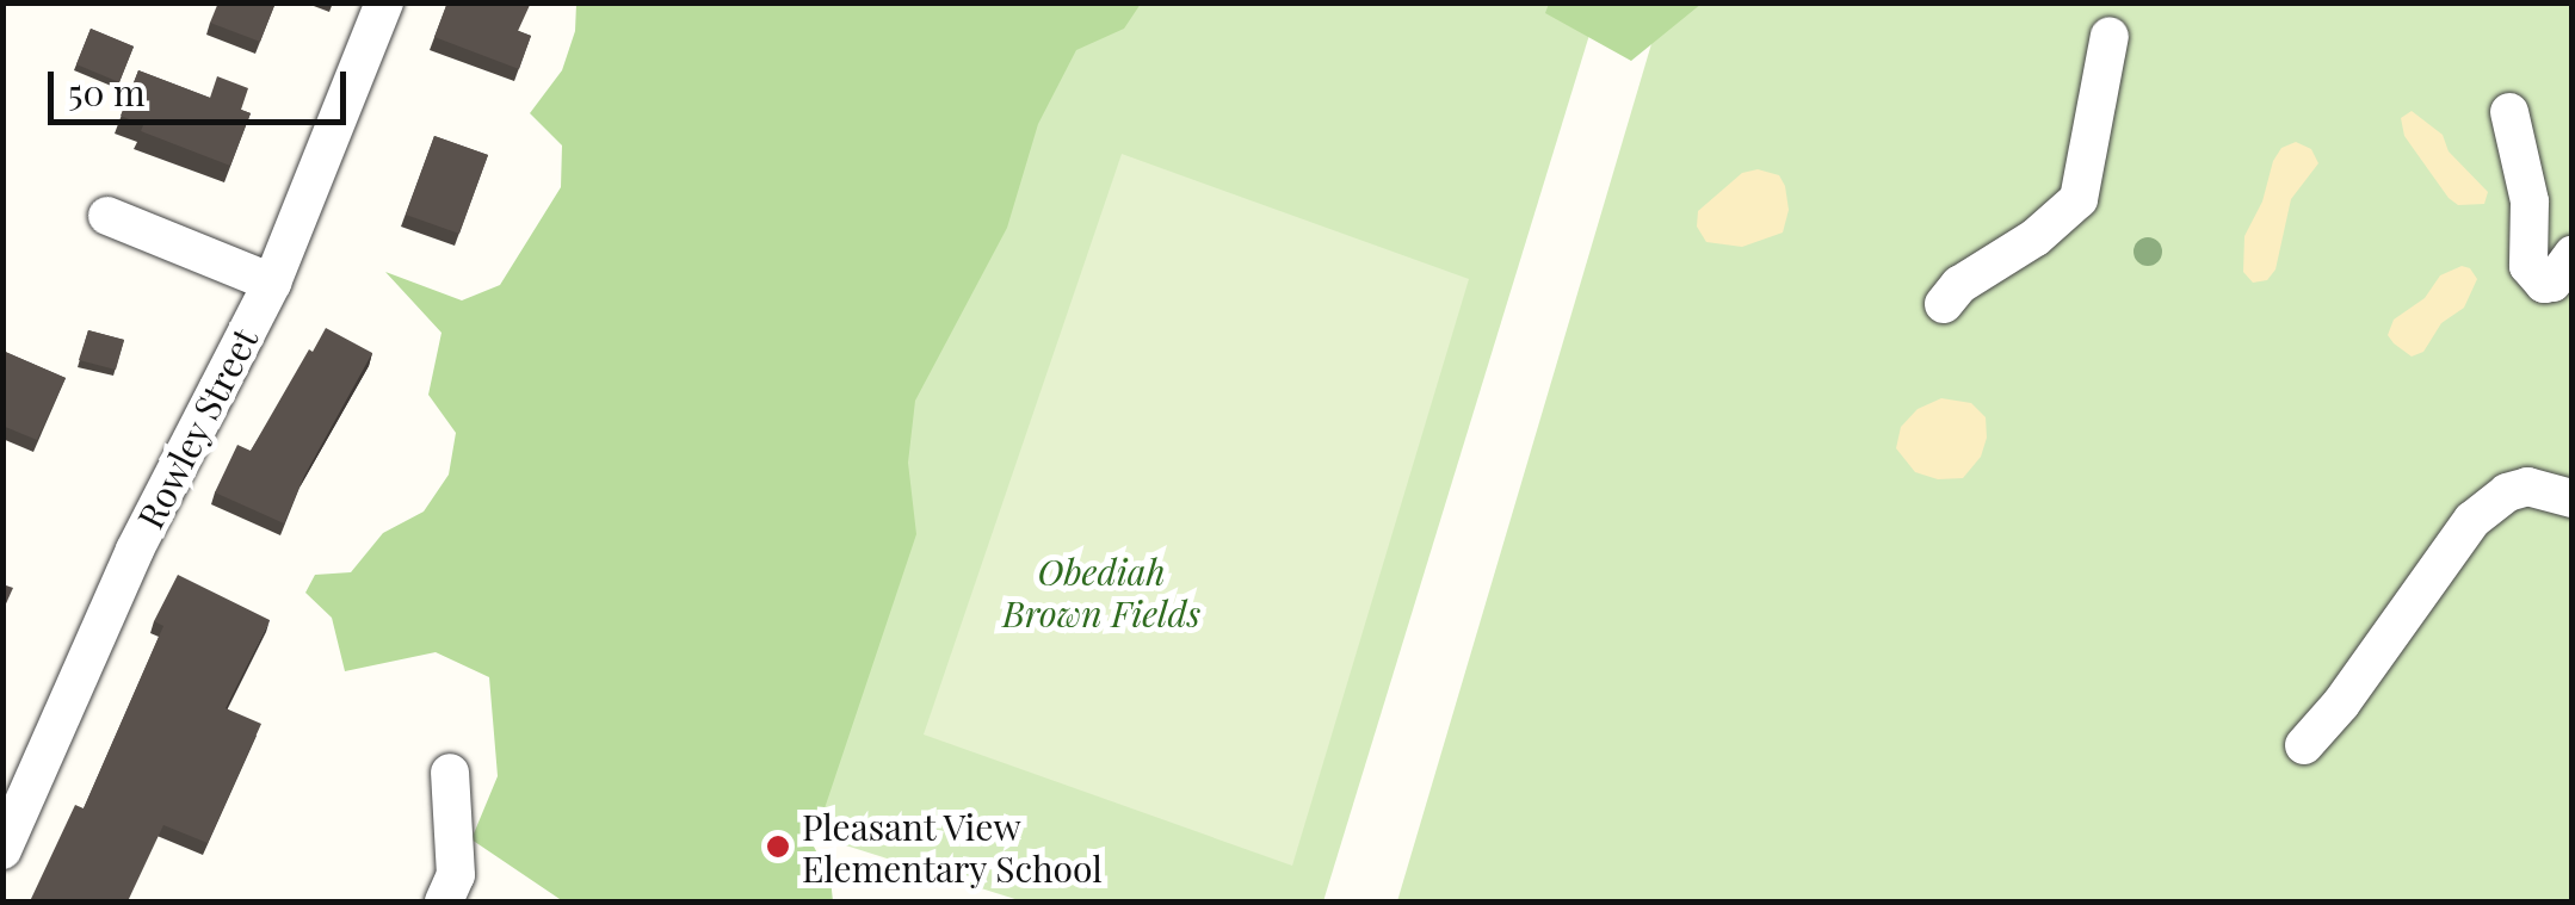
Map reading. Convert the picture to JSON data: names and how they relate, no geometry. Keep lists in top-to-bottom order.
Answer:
{
  "streets": {
    "street": ["Rowley Street"]
  },
  "parks": ["Obediah Brown Fields"],
  "places": ["Pleasant View Elementary School"],
  "scale_bar": "50 m"
}
